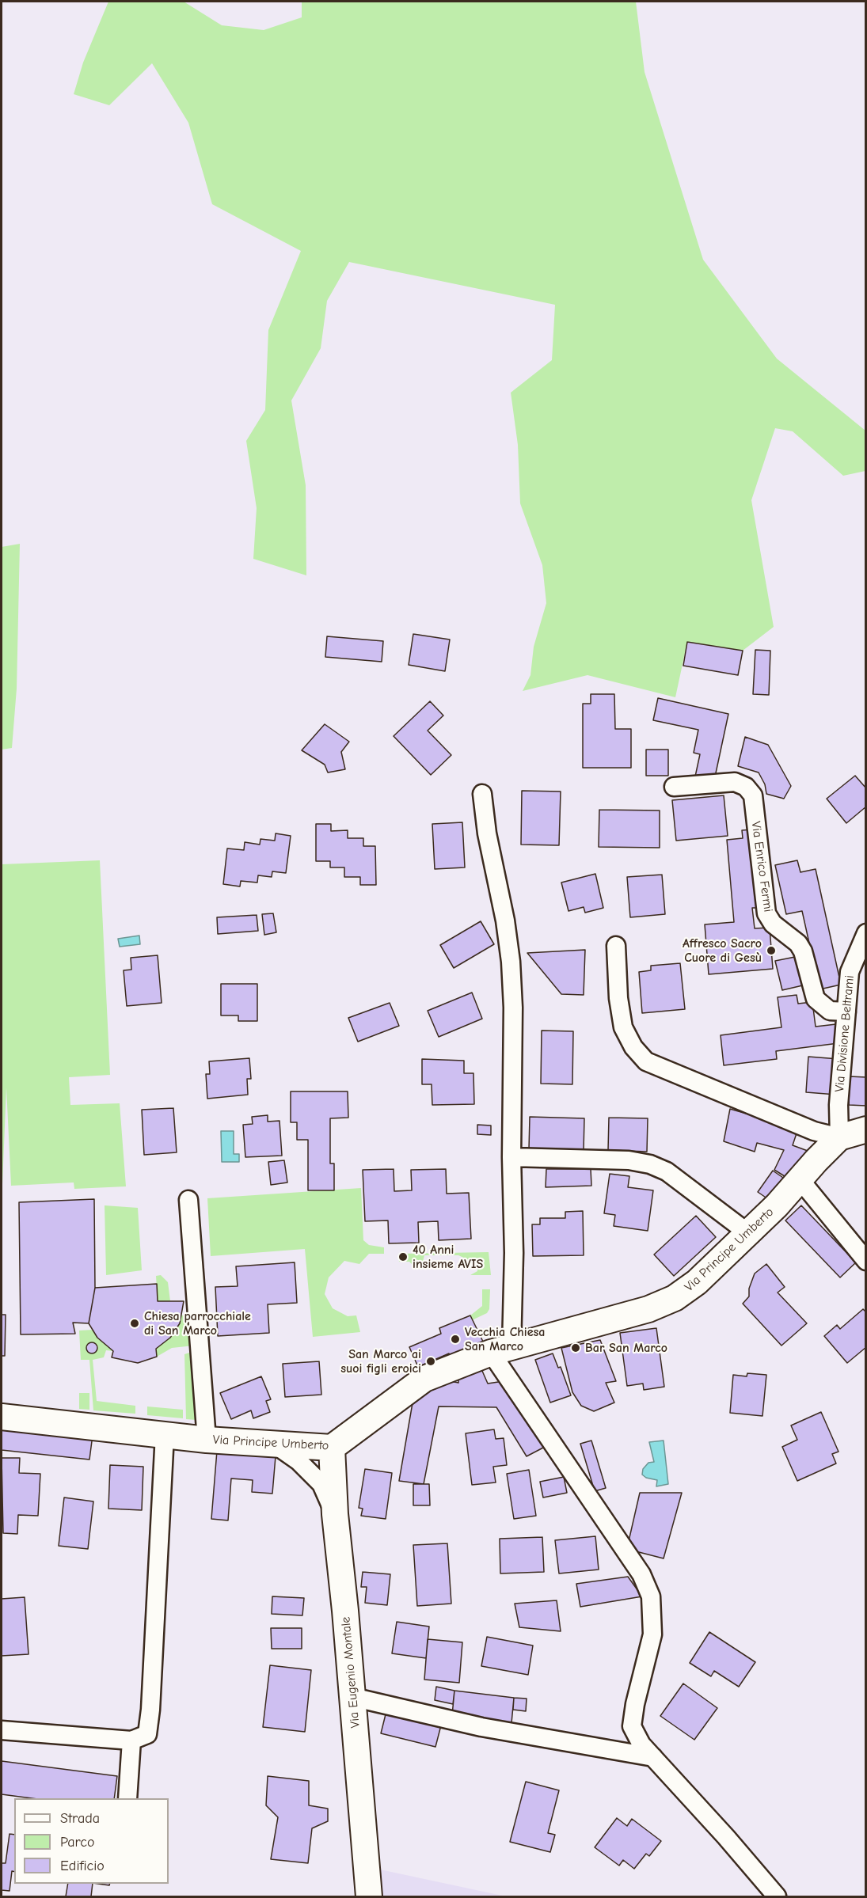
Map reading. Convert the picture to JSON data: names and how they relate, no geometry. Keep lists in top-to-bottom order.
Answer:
{
  "streets": {
    "street": [
      "Via Enrico Fermi",
      "Via Divisione Beltrami",
      "Via Principe Umberto",
      "Via Eugenio Montale"
    ]
  },
  "crossings": [
    ["Via Enrico Fermi", "Via Divisione Beltrami"],
    ["Via Divisione Beltrami", "Via Principe Umberto"],
    ["Via Principe Umberto", "Via Eugenio Montale"]
  ],
  "places": [
    "Affresco Sacro Cuore di Gesù",
    "40 Anni insieme AVIS",
    "Chiesa parrocchiale di San Marco",
    "Vecchia Chiesa San Marco",
    "Bar San Marco",
    "San Marco ai suoi figli eroici"
  ],
  "legend": ["Strada", "Parco", "Edificio"]
}
